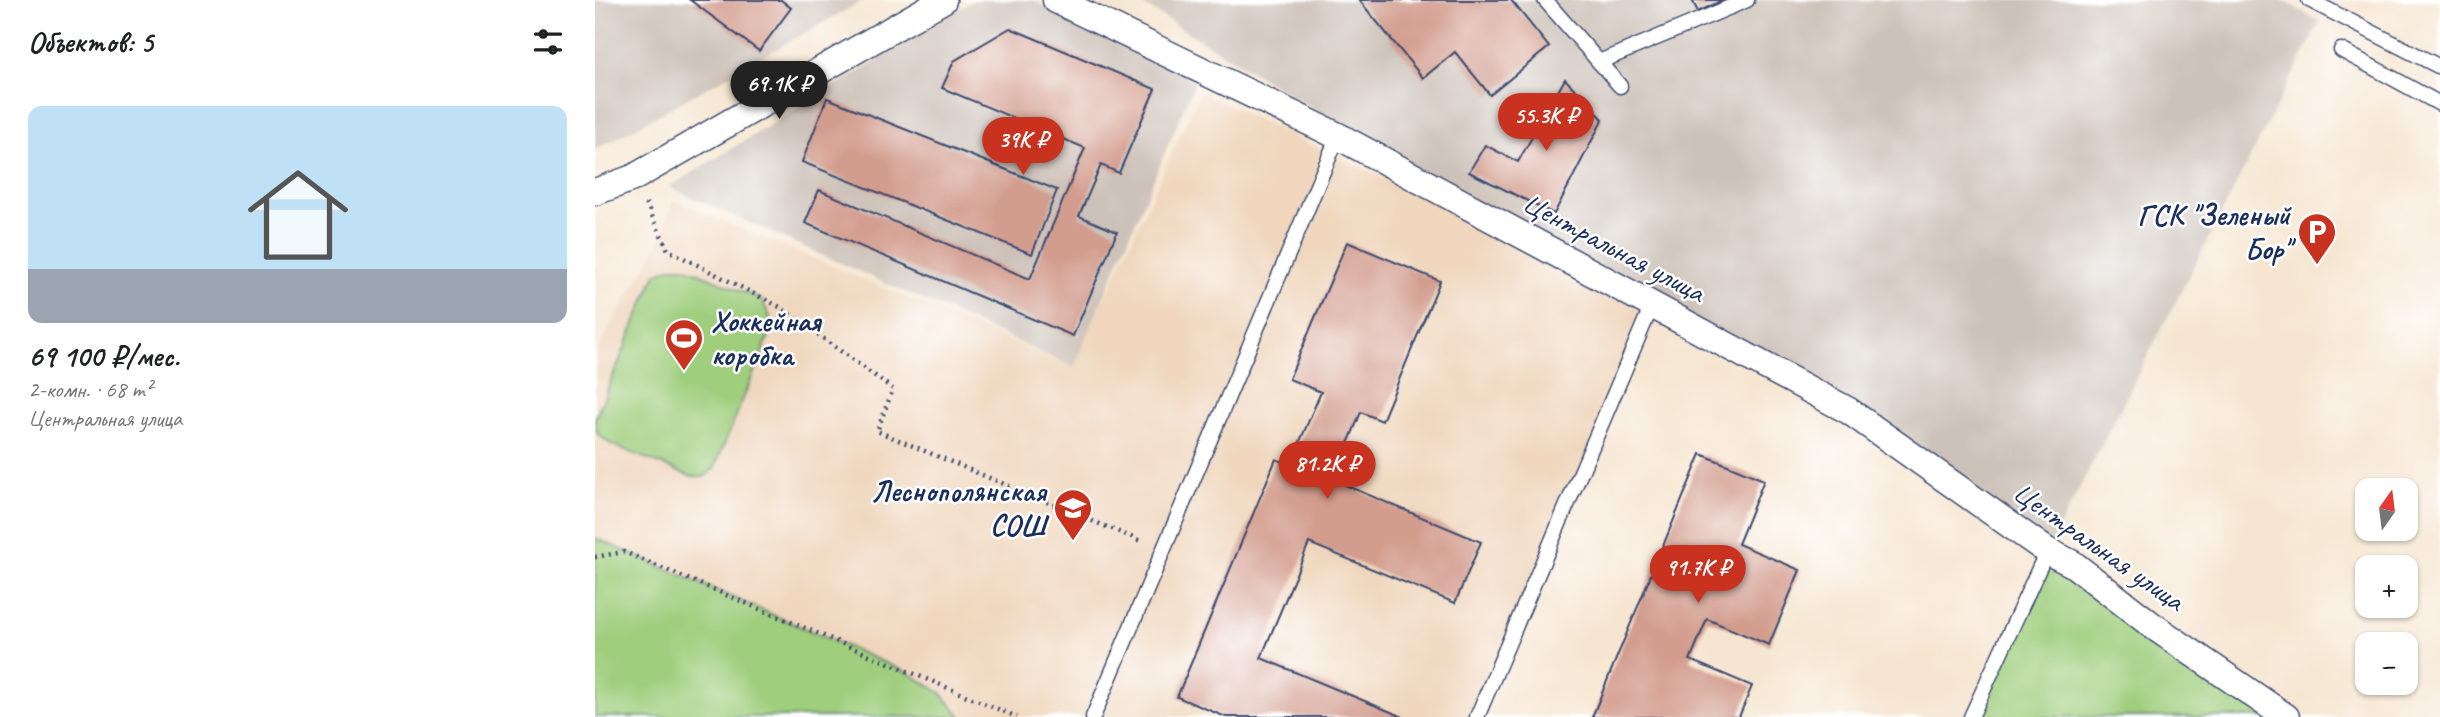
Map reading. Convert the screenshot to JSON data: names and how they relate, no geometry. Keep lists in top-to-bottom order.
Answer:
{
  "streets": {
    "street": ["Центральная улица"]
  },
  "places": {
    "parking": ["ГСК \"Зеленый Бор\""],
    "sports": ["Хоккейная коробка"],
    "school or university": ["Леснополянская СОШ"]
  },
  "north": "top",
  "page": {
    "heading": "Объектов: 5",
    "price": [
      "69.1K ₽",
      "55.3K ₽",
      "39K ₽",
      "81.2K ₽",
      "91.7K ₽"
    ],
    "list": [
      {
        "name": "69 100 ₽/мес.",
        "note": "2-комн. · 68 m² · Центральная улица"
      }
    ],
    "map_buttons": ["+", "−"]
  }
}
